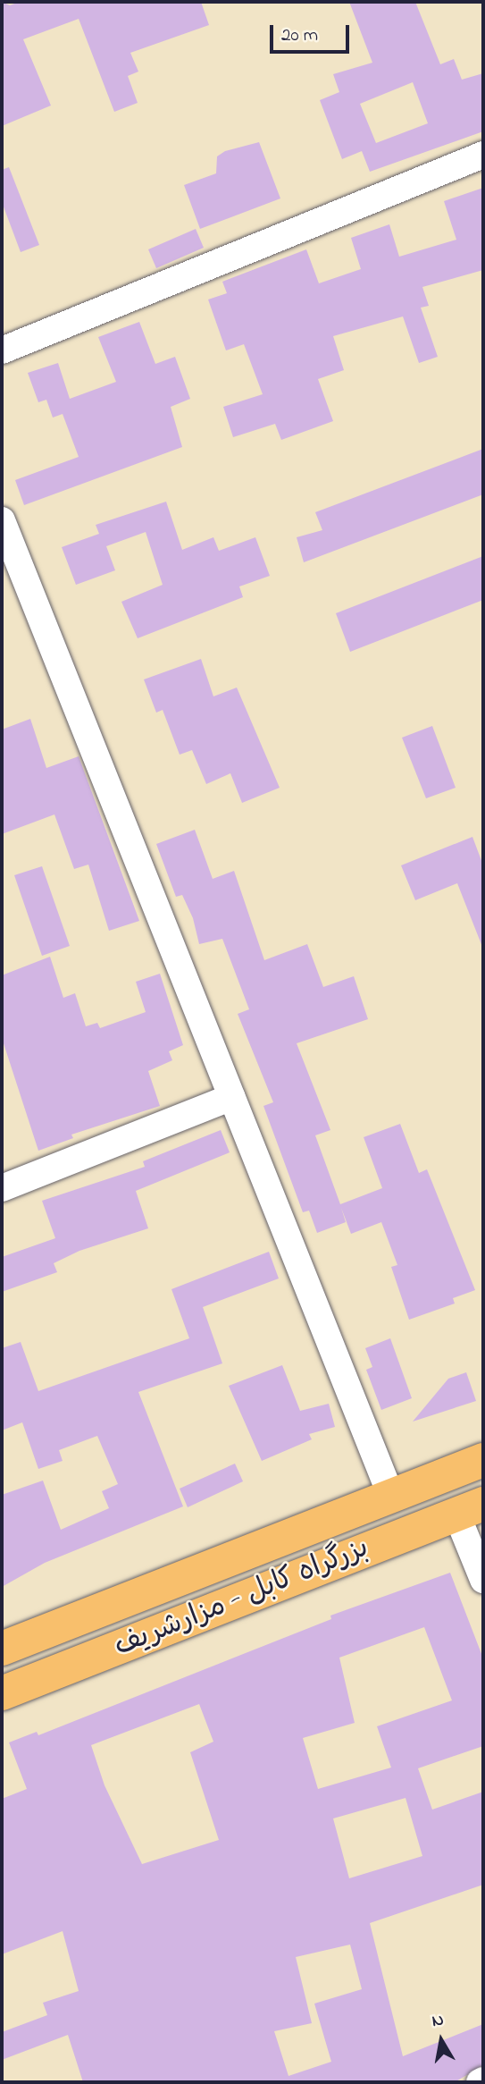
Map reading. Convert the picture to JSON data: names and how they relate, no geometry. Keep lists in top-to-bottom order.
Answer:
{
  "streets": {
    "highway": ["بزرگراه کابل - مزارشریف"]
  },
  "scale_bar": "20 m",
  "north": "top"
}
